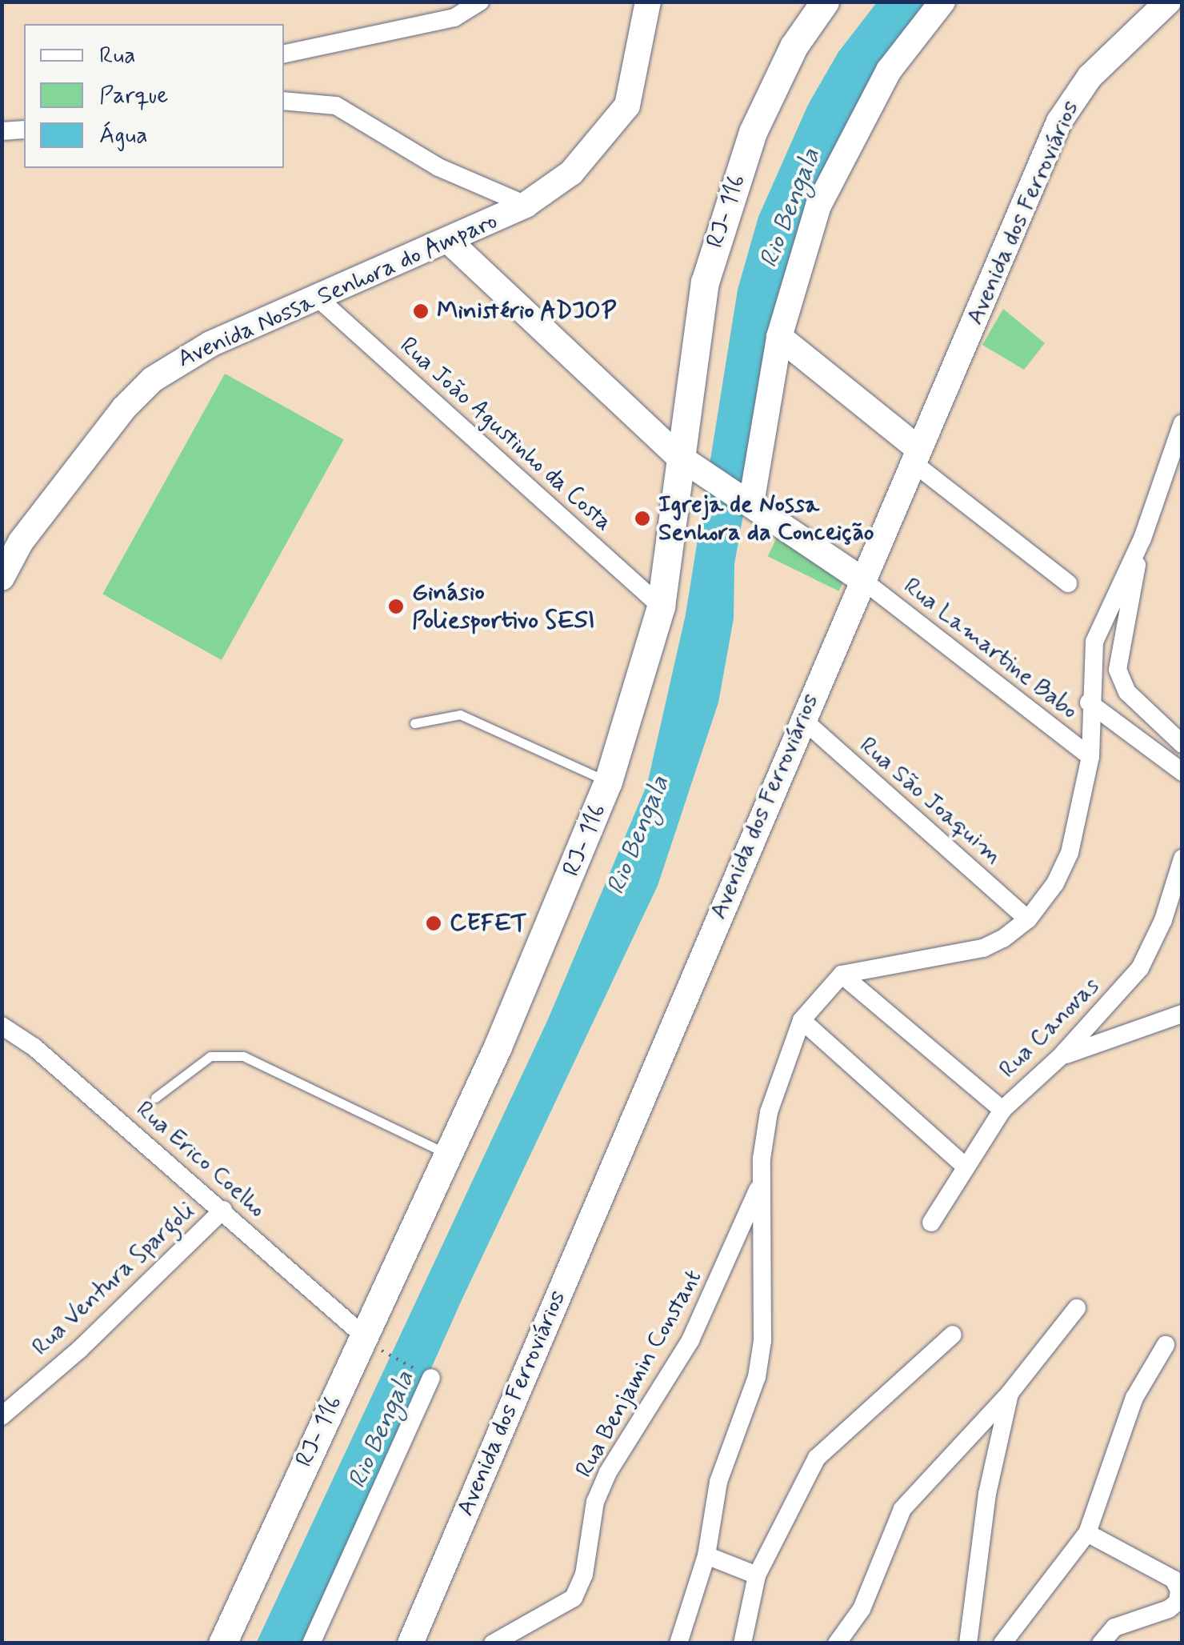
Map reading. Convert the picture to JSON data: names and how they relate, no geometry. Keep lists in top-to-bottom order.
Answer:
{
  "streets": {
    "main road": ["RJ- 116", "Avenida dos Ferroviários", "Avenida Nossa Senhora do Amparo"],
    "street": [
      "Rua João Agustinho da Costa",
      "Rua Lamartine Babo",
      "Rua São Joaquim",
      "Rua Canovas",
      "Rua Erico Coelho",
      "Rua Ventura Spargoli",
      "Rua Benjamin Constant"
    ]
  },
  "crossings": [
    ["RJ- 116", "Rua João Agustinho da Costa"],
    ["RJ- 116", "Rua Erico Coelho"],
    ["Avenida dos Ferroviários", "Rua Lamartine Babo"],
    ["Avenida dos Ferroviários", "Rua São Joaquim"],
    ["Avenida Nossa Senhora do Amparo", "Rua João Agustinho da Costa"],
    ["Rua Erico Coelho", "Rua Ventura Spargoli"]
  ],
  "water": ["Rio Bengala"],
  "places": [
    "Ministério ADJOP",
    "Igreja de Nossa Senhora da Conceição",
    "Ginásio Poliesportivo SESI",
    "CEFET"
  ],
  "legend": ["Rua", "Parque", "Água"]
}
